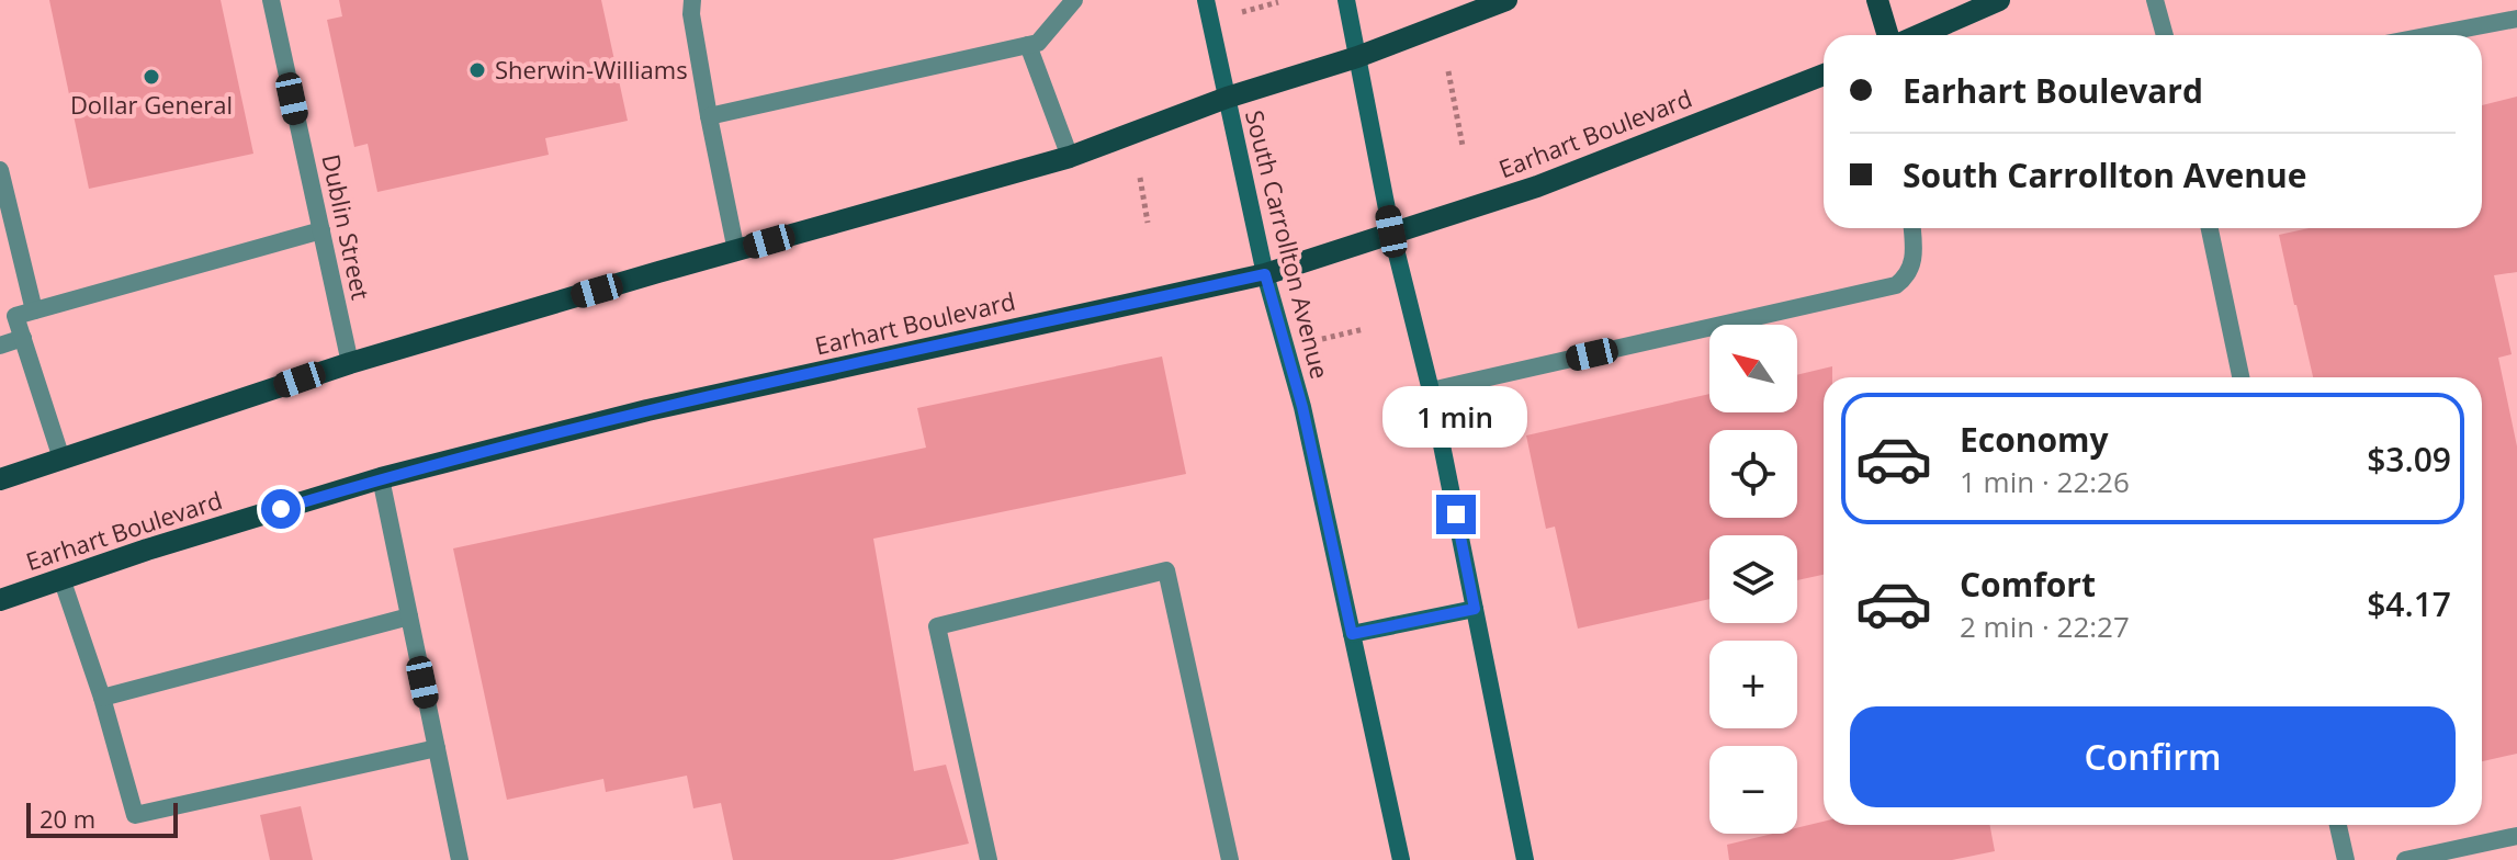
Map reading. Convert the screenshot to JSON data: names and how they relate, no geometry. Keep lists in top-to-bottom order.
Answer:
{
  "streets": {
    "main road": ["Earhart Boulevard", "South Carrollton Avenue"],
    "street": ["Dublin Street"]
  },
  "crossings": [
    ["Earhart Boulevard", "South Carrollton Avenue"]
  ],
  "places": ["Sherwin-Williams", "Dollar General"],
  "scale_bar": "20 m",
  "north": "top left",
  "page": {
    "banner": ["Earhart Boulevard", "South Carrollton Avenue"],
    "map_buttons": ["+", "−"],
    "bubble": "1 min",
    "list": [
      {
        "name": "Economy",
        "note": "1 min · 22:26",
        "value": "$3.09"
      },
      {
        "name": "Comfort",
        "note": "2 min · 22:27",
        "value": "$4.17"
      }
    ],
    "buttons": "Confirm",
    "scale": "20 m"
  }
}
